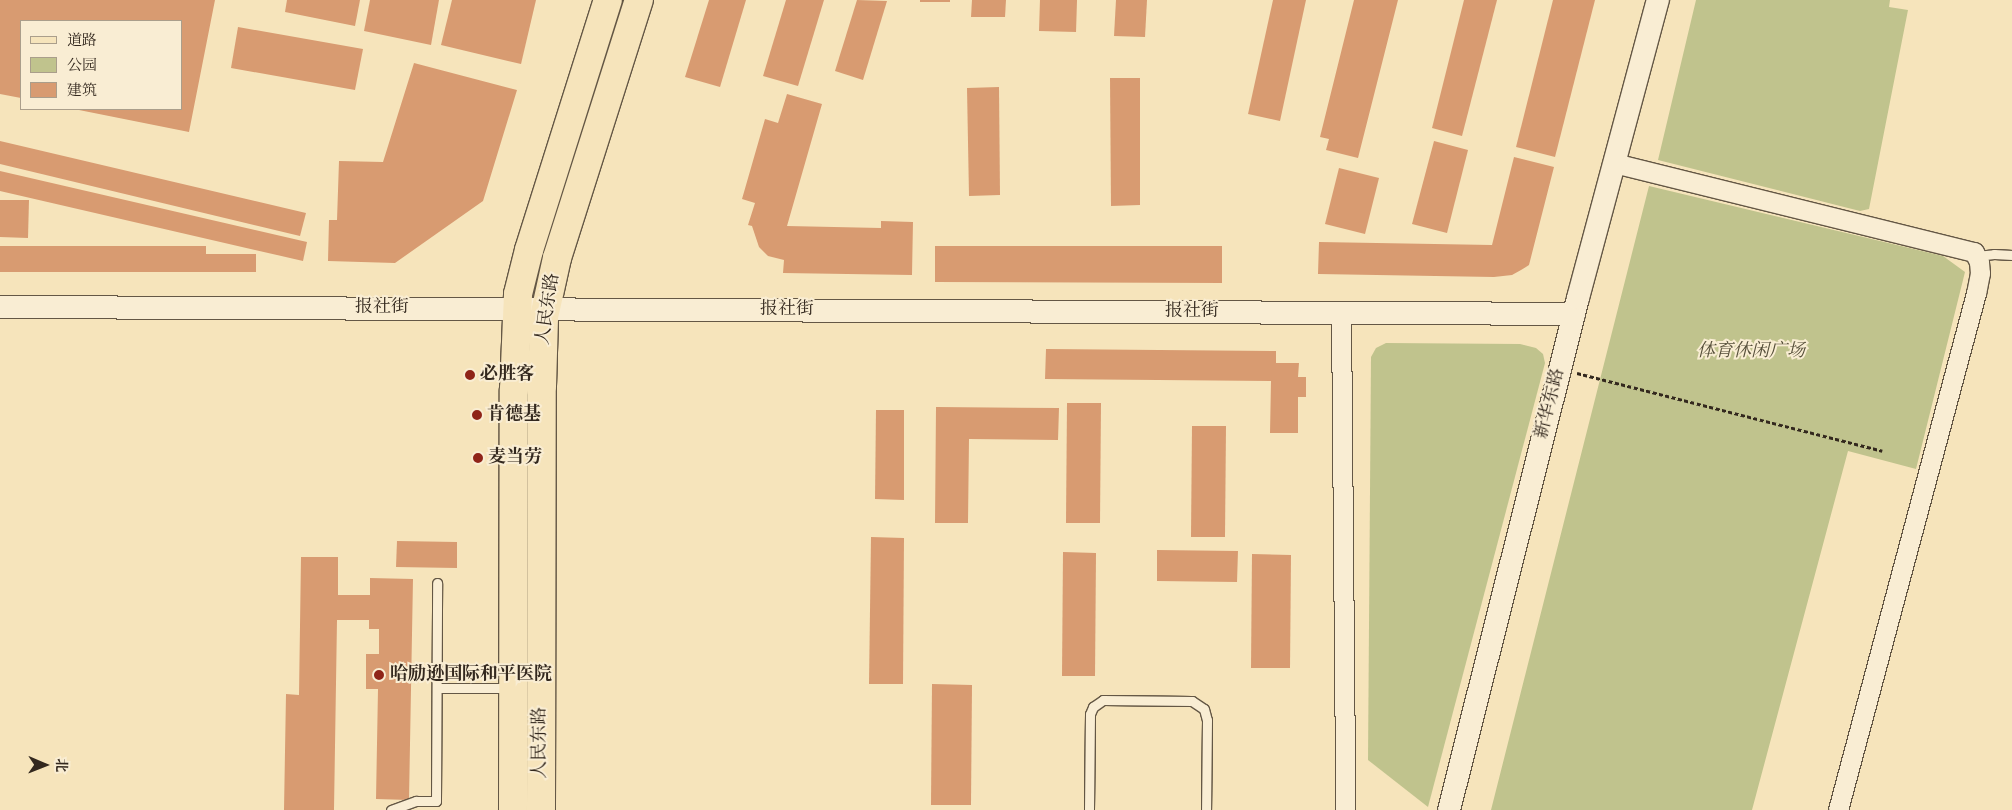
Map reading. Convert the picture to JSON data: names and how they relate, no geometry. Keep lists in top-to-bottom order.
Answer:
{
  "streets": {
    "main road": ["人民东路"],
    "street": ["报社街", "新华东路"]
  },
  "crossings": [
    ["报社街", "人民东路"],
    ["报社街", "新华东路"]
  ],
  "parks": ["体育休闲广场"],
  "places": [
    "必胜客",
    "肯德基",
    "麦当劳",
    "哈励逊国际和平医院"
  ],
  "legend": ["道路", "公园", "建筑"],
  "north": "right"
}
